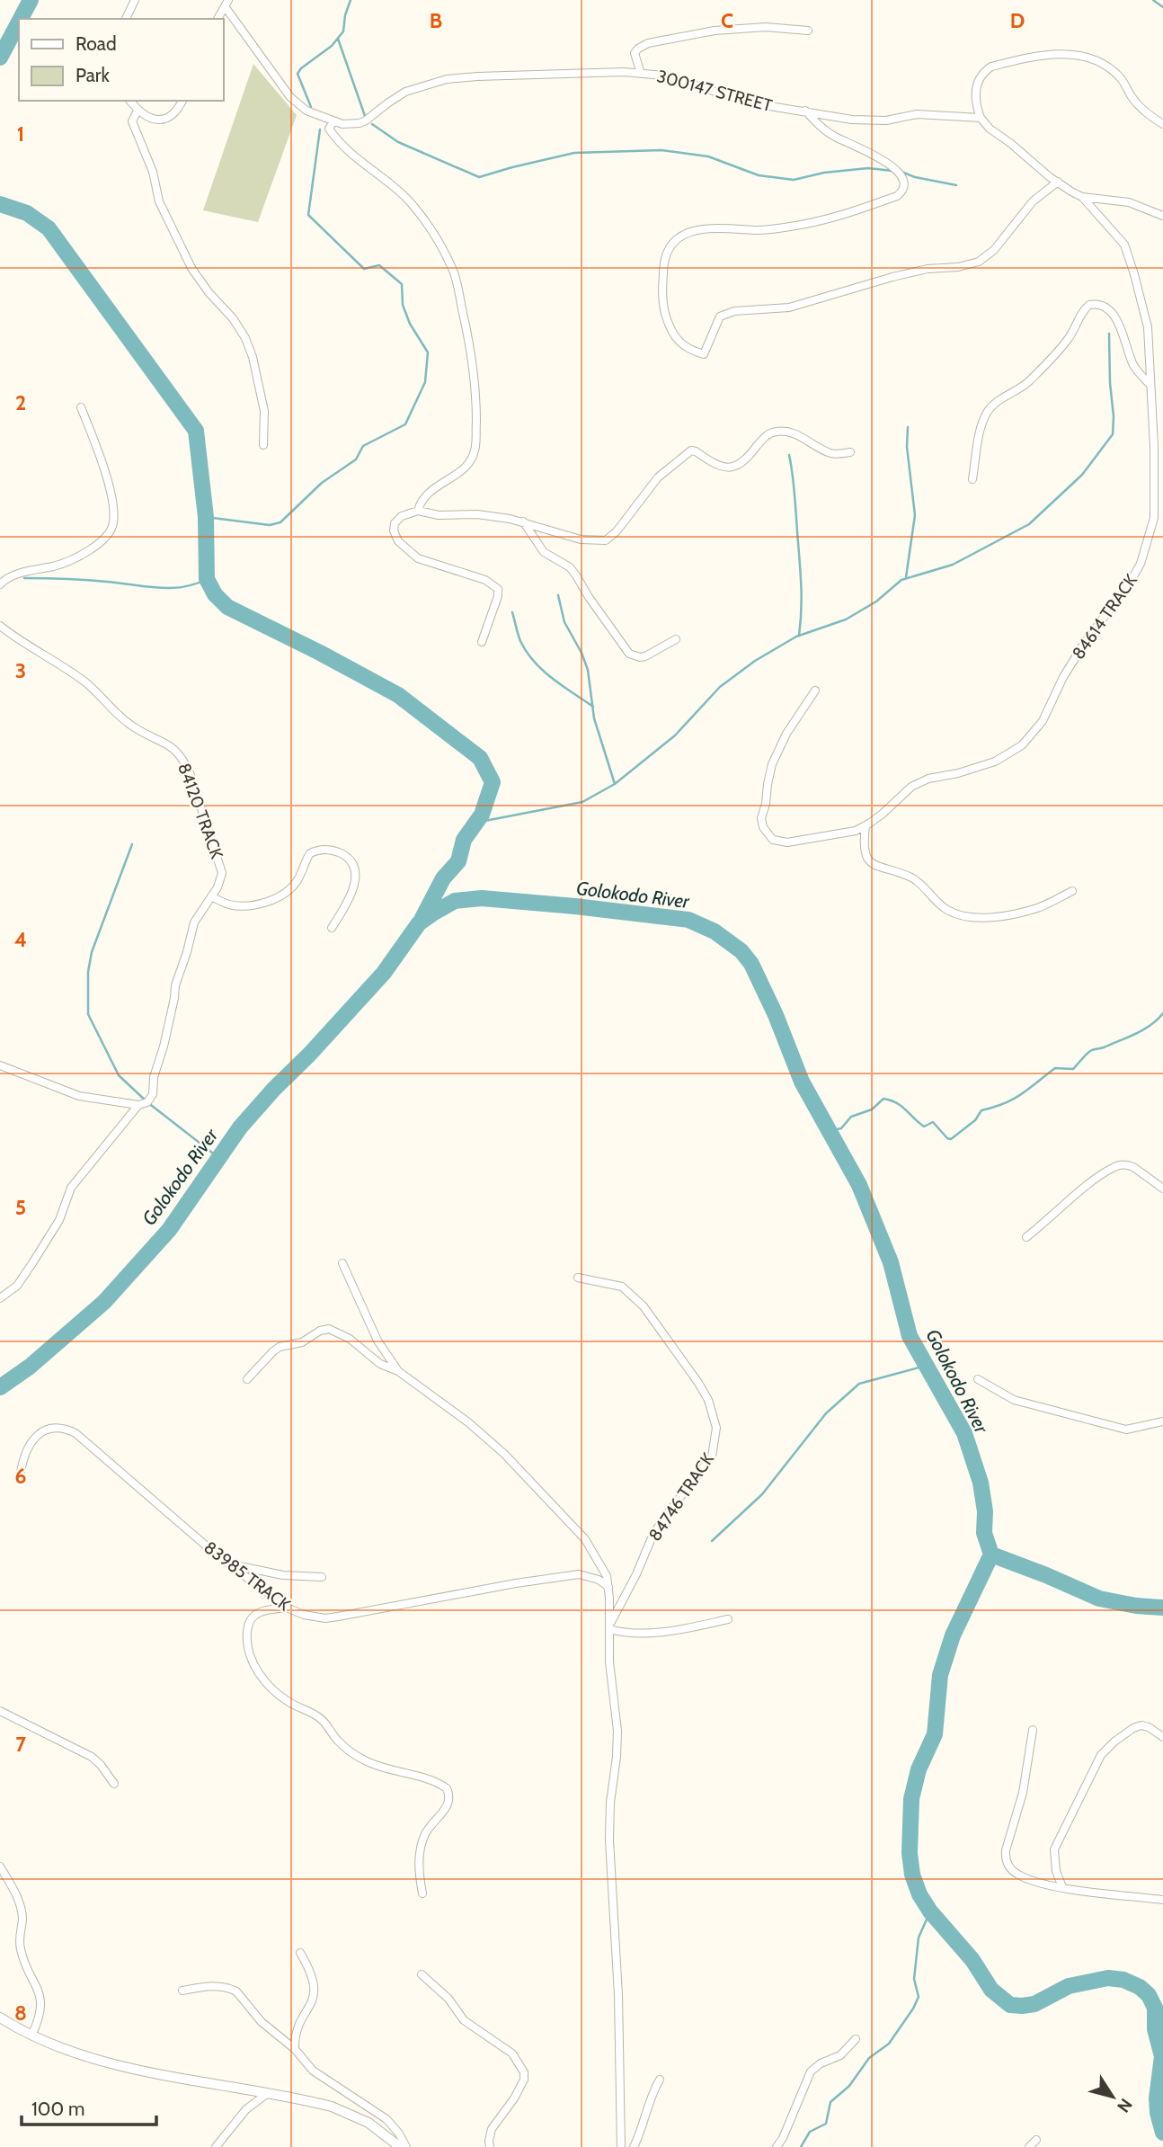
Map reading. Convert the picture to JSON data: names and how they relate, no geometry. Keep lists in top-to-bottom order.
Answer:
{
  "streets": {
    "street": [
      "300147 STREET",
      "84614 TRACK",
      "84120 TRACK",
      "84746 TRACK",
      "83985 TRACK"
    ]
  },
  "water": ["Golokodo River"],
  "legend": ["Road", "Park"],
  "scale_bar": "100 m",
  "north": "bottom right",
  "grid": {
    "columns": ["B", "C", "D"],
    "rows": [
      "1",
      "2",
      "3",
      "4",
      "5",
      "6",
      "7",
      "8"
    ]
  }
}
